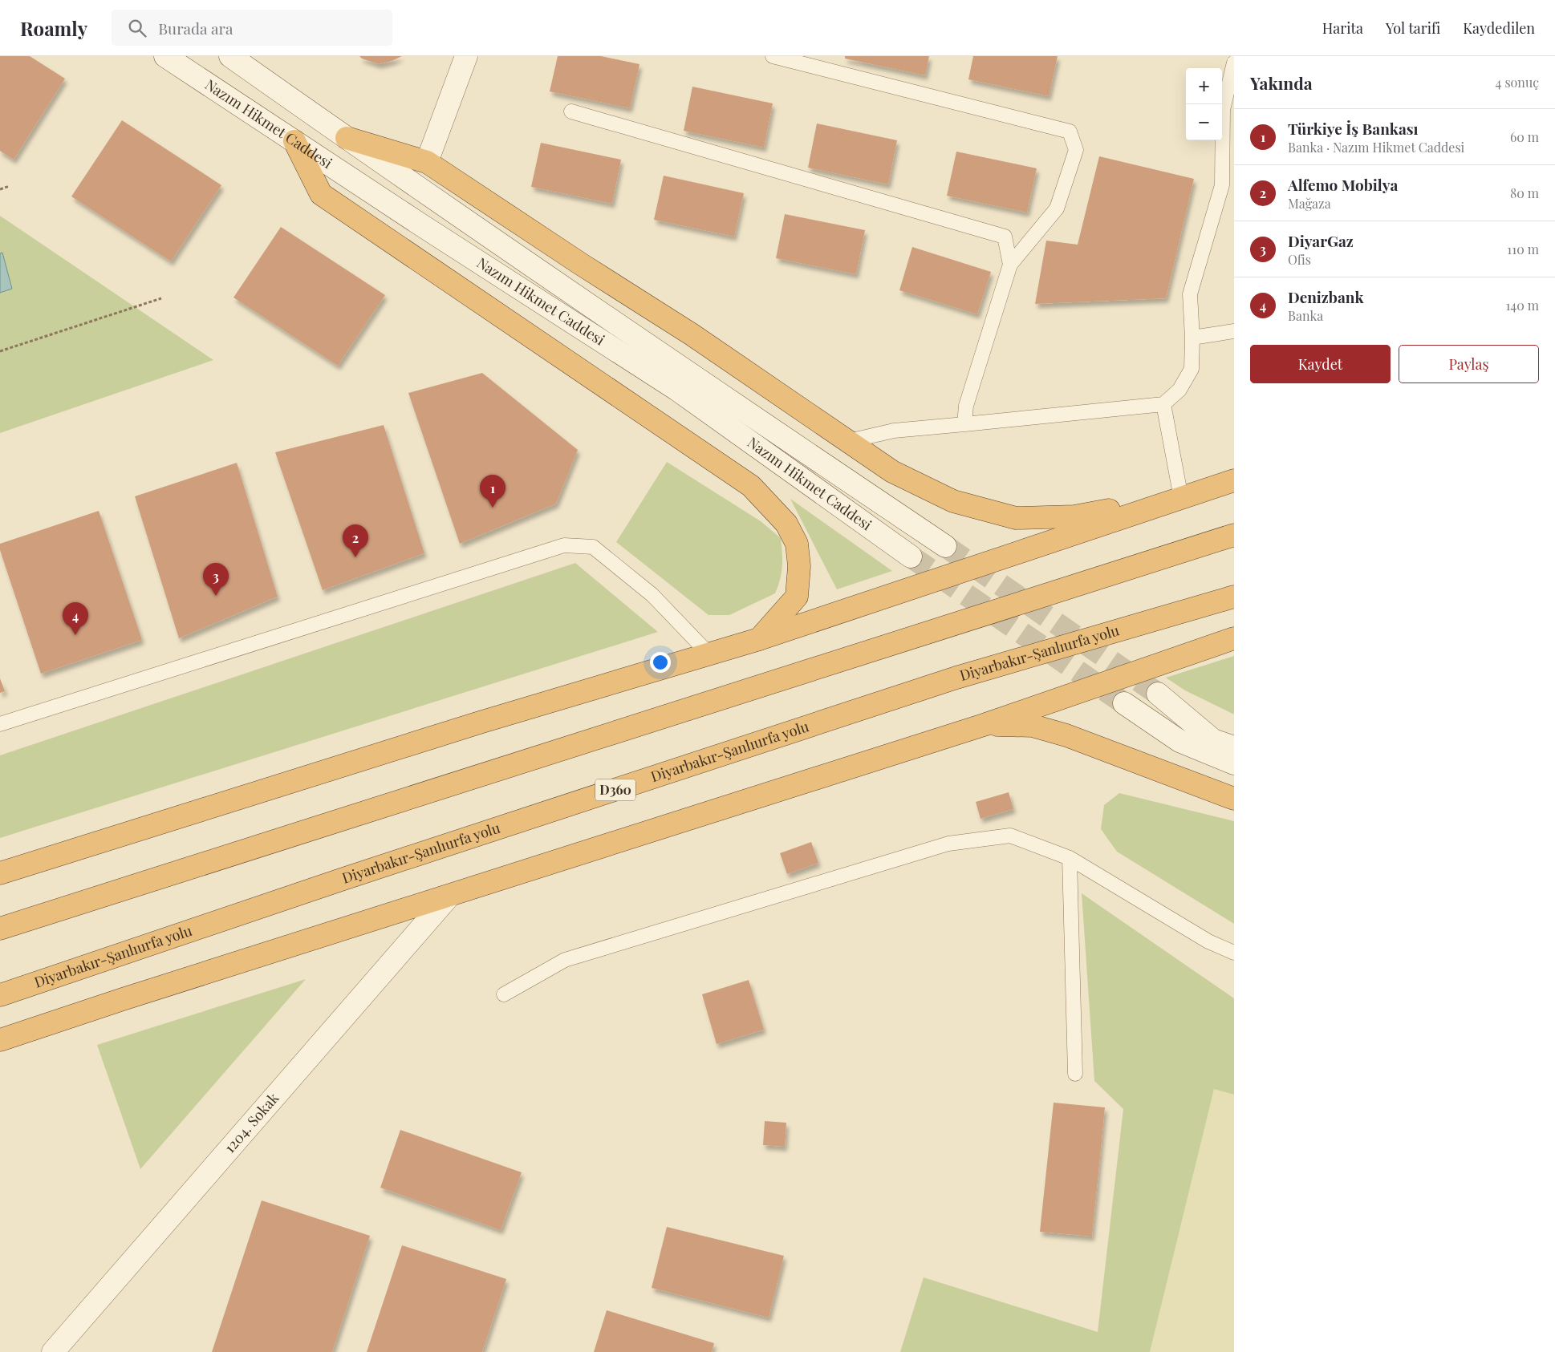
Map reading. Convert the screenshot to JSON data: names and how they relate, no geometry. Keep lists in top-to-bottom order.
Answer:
{
  "streets": {
    "highway": ["Diyarbakır-Şanlıurfa yolu", "D360"],
    "main road": ["Nazım Hikmet Caddesi", "1204. Sokak"]
  },
  "page": {
    "header": "Roamly",
    "search": "Burada ara",
    "nav": ["Harita", "Yol tarifi", "Kaydedilen"],
    "heading": ["Yakında", "4 sonuç"],
    "map_buttons": ["+", "−"],
    "list": [
      {
        "mark": "1",
        "name": "Türkiye İş Bankası",
        "note": "Banka · Nazım Hikmet Caddesi",
        "value": "60 m"
      },
      {
        "mark": "2",
        "name": "Alfemo Mobilya",
        "note": "Mağaza",
        "value": "80 m"
      },
      {
        "mark": "3",
        "name": "DiyarGaz",
        "note": "Ofis",
        "value": "110 m"
      },
      {
        "mark": "4",
        "name": "Denizbank",
        "note": "Banka",
        "value": "140 m"
      }
    ],
    "buttons": ["Kaydet", "Paylaş"],
    "pins": [
      "1",
      "2",
      "3",
      "4"
    ]
  }
}
